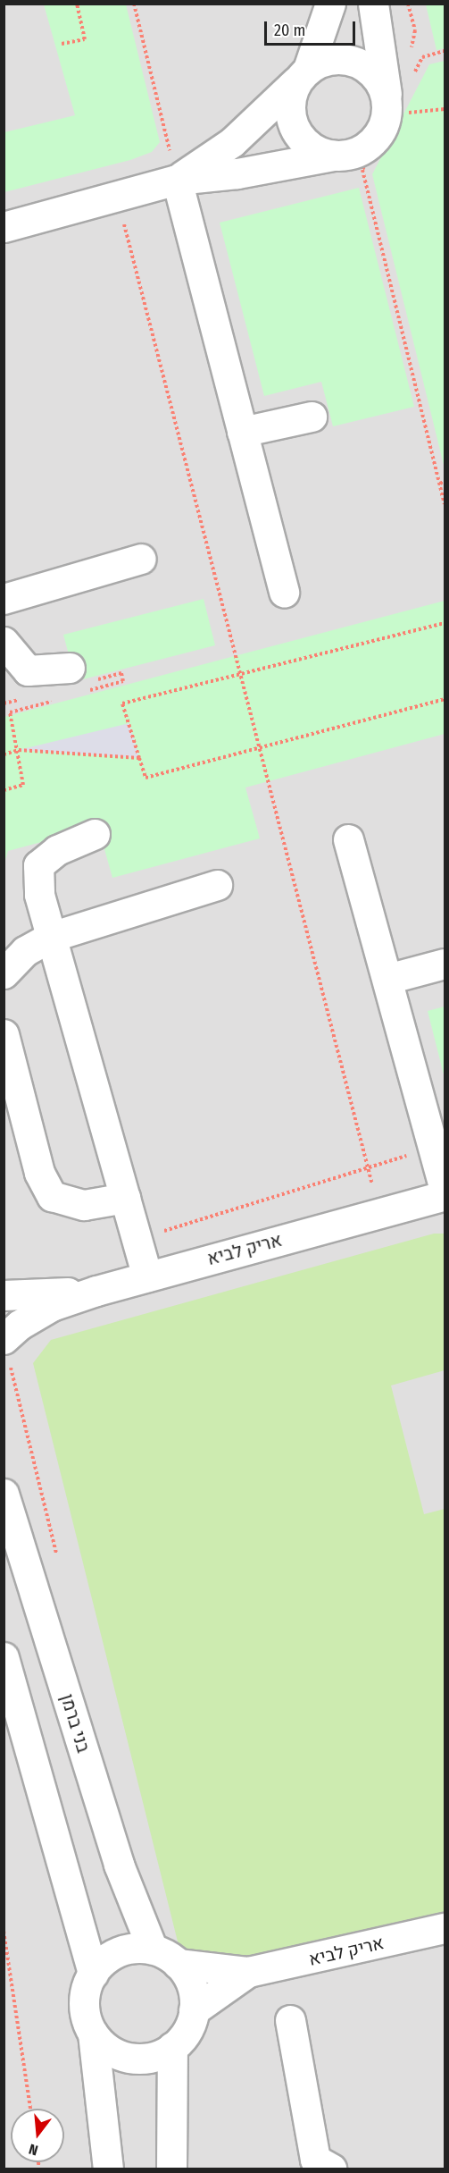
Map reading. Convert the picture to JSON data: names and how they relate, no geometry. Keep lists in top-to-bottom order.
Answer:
{
  "streets": {
    "street": ["אריק לביא", "בני ברמן"]
  },
  "crossings": [
    ["אריק לביא", "בני ברמן"]
  ],
  "scale_bar": "20 m",
  "north": "bottom"
}
